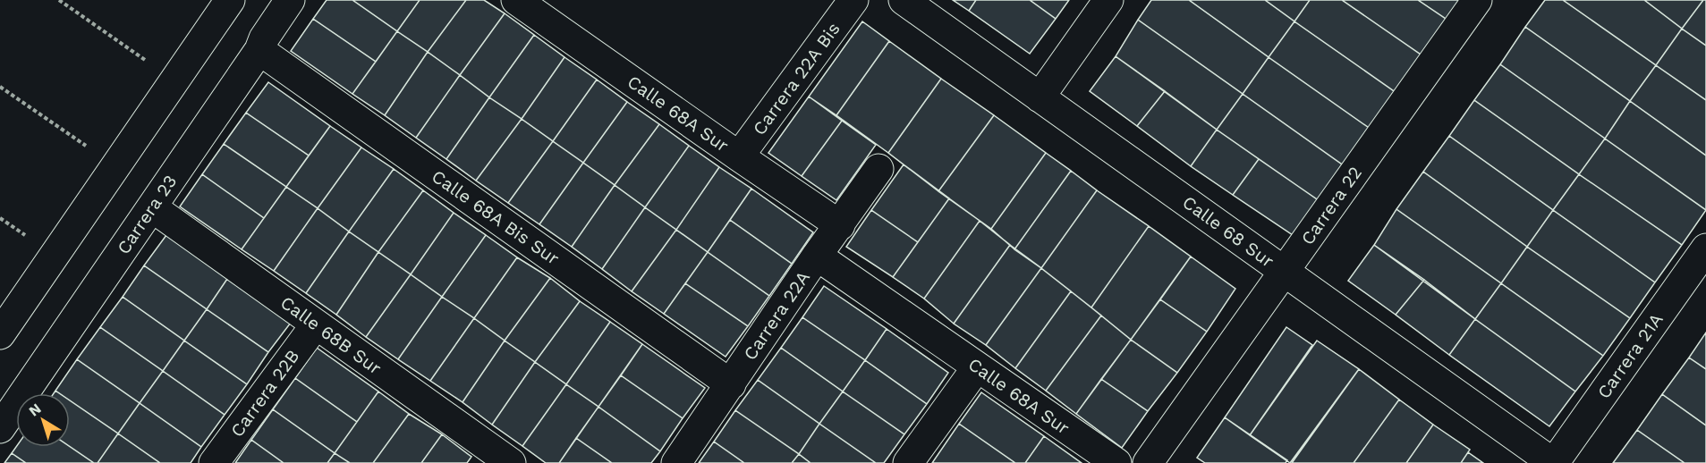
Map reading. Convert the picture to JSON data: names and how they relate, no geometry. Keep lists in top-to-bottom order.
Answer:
{
  "streets": {
    "street": [
      "Carrera 22A Bis",
      "Calle 68A Sur",
      "Carrera 22",
      "Carrera 23",
      "Calle 68A Bis Sur",
      "Calle 68 Sur",
      "Carrera 22A",
      "Calle 68B Sur",
      "Carrera 21A",
      "Carrera 22B"
    ]
  },
  "crossings": [
    ["Carrera 22A Bis", "Calle 68A Sur"],
    ["Calle 68A Sur", "Carrera 22A"],
    ["Carrera 22", "Calle 68 Sur"],
    ["Carrera 23", "Calle 68A Bis Sur"],
    ["Carrera 23", "Calle 68B Sur"],
    ["Calle 68A Bis Sur", "Carrera 22A"],
    ["Calle 68 Sur", "Carrera 21A"],
    ["Calle 68B Sur", "Carrera 22B"]
  ],
  "north": "top left"
}
